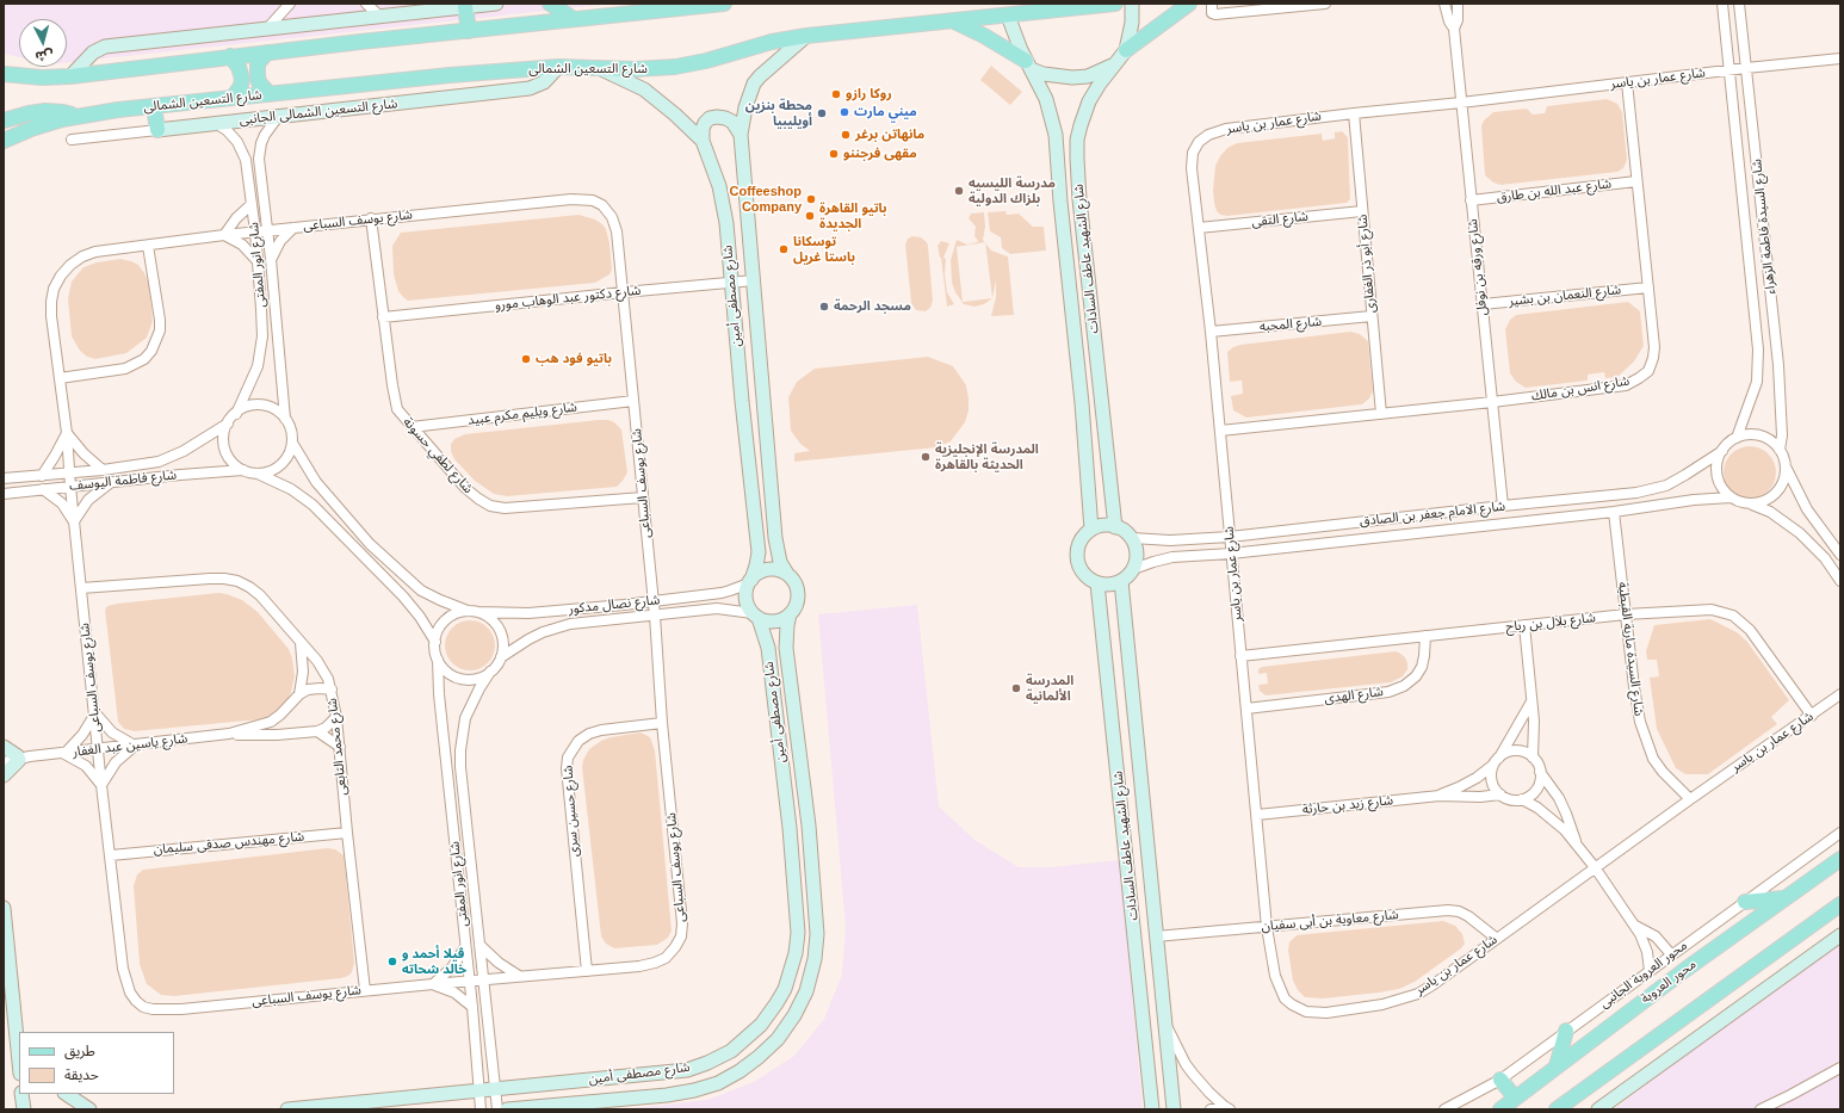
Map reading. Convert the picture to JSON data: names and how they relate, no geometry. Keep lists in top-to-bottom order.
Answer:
{
  "streets": {
    "main road": ["شارع التسعين الشمالى", "محور العروبة"],
    "street": [
      "شارع عمار بن ياسر",
      "شارع التسعين الشمالى الجانبى",
      "شارع عبد الله بن طارق",
      "شارع التقى",
      "شارع يوسف السباعى",
      "شارع السيدة فاطمة الزهراء",
      "شارع الشهيد عاطف السادات",
      "شارع أبو ذر الغفارى",
      "شارع انور المفتى",
      "شارع ورقه بن نوفل",
      "شارع مصطفى أمين",
      "شارع النعمان بن بشير",
      "شارع دكتور عبد الوهاب مورو",
      "شارع المحبه",
      "شارع انس بن مالك",
      "شارع ويليم مكرم عبيد",
      "شارع لطفي حسونة",
      "شارع فاطمة اليوسف",
      "شارع الامام جعفر بن الصادق",
      "شارع نصال مدكور",
      "شارع بلال بن رباح",
      "شارع السيدة مارية القبطية",
      "شارع الهدى",
      "شارع ياسين عبد الغفار",
      "شارع محمد التابعى",
      "شارع زيد بن حارثة",
      "شارع حسين سرى",
      "شارع مهندس صدقى سليمان",
      "شارع معاوية بن أبى سفيان",
      "محور العروبة الجانبى"
    ]
  },
  "crossings": [
    ["شارع التسعين الشمالى", "شارع التسعين الشمالى الجانبى"],
    ["شارع التسعين الشمالى", "شارع الشهيد عاطف السادات"],
    ["شارع التسعين الشمالى", "شارع مصطفى أمين"],
    ["شارع عمار بن ياسر", "شارع التقى"],
    ["شارع عمار بن ياسر", "شارع السيدة فاطمة الزهراء"],
    ["شارع عمار بن ياسر", "شارع أبو ذر الغفارى"],
    ["شارع عمار بن ياسر", "شارع ورقه بن نوفل"],
    ["شارع عمار بن ياسر", "شارع المحبه"],
    ["شارع عمار بن ياسر", "شارع انس بن مالك"],
    ["شارع عمار بن ياسر", "شارع الامام جعفر بن الصادق"],
    ["شارع عمار بن ياسر", "شارع بلال بن رباح"],
    ["شارع عمار بن ياسر", "شارع السيدة مارية القبطية"],
    ["شارع عمار بن ياسر", "شارع الهدى"],
    ["شارع عمار بن ياسر", "شارع زيد بن حارثة"],
    ["شارع عمار بن ياسر", "شارع معاوية بن أبى سفيان"],
    ["شارع التسعين الشمالى الجانبى", "شارع انور المفتى"],
    ["شارع عبد الله بن طارق", "شارع ورقه بن نوفل"],
    ["شارع عبد الله بن طارق", "شارع انس بن مالك"],
    ["شارع التقى", "شارع أبو ذر الغفارى"],
    ["شارع يوسف السباعى", "شارع انور المفتى"],
    ["شارع يوسف السباعى", "شارع دكتور عبد الوهاب مورو"],
    ["شارع يوسف السباعى", "شارع ويليم مكرم عبيد"],
    ["شارع يوسف السباعى", "شارع لطفي حسونة"],
    ["شارع يوسف السباعى", "شارع فاطمة اليوسف"],
    ["شارع يوسف السباعى", "شارع نصال مدكور"],
    ["شارع يوسف السباعى", "شارع ياسين عبد الغفار"],
    ["شارع يوسف السباعى", "شارع محمد التابعى"],
    ["شارع يوسف السباعى", "شارع حسين سرى"],
    ["شارع يوسف السباعى", "شارع مهندس صدقى سليمان"],
    ["شارع السيدة فاطمة الزهراء", "شارع الامام جعفر بن الصادق"],
    ["شارع الشهيد عاطف السادات", "شارع الامام جعفر بن الصادق"],
    ["شارع الشهيد عاطف السادات", "شارع معاوية بن أبى سفيان"],
    ["شارع أبو ذر الغفارى", "شارع المحبه"],
    ["شارع أبو ذر الغفارى", "شارع انس بن مالك"],
    ["شارع انور المفتى", "شارع مصطفى أمين"],
    ["شارع انور المفتى", "شارع فاطمة اليوسف"],
    ["شارع انور المفتى", "شارع نصال مدكور"],
    ["شارع ورقه بن نوفل", "شارع النعمان بن بشير"],
    ["شارع ورقه بن نوفل", "شارع انس بن مالك"],
    ["شارع ورقه بن نوفل", "شارع الامام جعفر بن الصادق"],
    ["شارع مصطفى أمين", "شارع دكتور عبد الوهاب مورو"],
    ["شارع مصطفى أمين", "شارع نصال مدكور"],
    ["شارع النعمان بن بشير", "شارع انس بن مالك"],
    ["شارع دكتور عبد الوهاب مورو", "شارع لطفي حسونة"],
    ["شارع ويليم مكرم عبيد", "شارع لطفي حسونة"],
    ["شارع الامام جعفر بن الصادق", "شارع السيدة مارية القبطية"],
    ["شارع بلال بن رباح", "شارع السيدة مارية القبطية"],
    ["شارع بلال بن رباح", "شارع الهدى"],
    ["شارع محمد التابعى", "شارع مهندس صدقى سليمان"]
  ],
  "places": [
    "روكا رازو",
    "ميني مارت",
    "محطة بنزين أويليبيا",
    "مانهاتن برغر",
    "مقهى فرجننو",
    "مدرسة الليسيه بلزاك الدولية",
    "Coffeeshop Company",
    "باتيو القاهرة الجديدة",
    "توسكانا باستا غريل",
    "مسجد الرحمة",
    "باتيو فود هب",
    "المدرسة الإنجليزية الحديثة بالقاهرة",
    "المدرسة الألمانية",
    "ڤيلا أحمد و خالد شحاته"
  ],
  "legend": ["طريق", "حديقة"],
  "north": "bottom"
}
